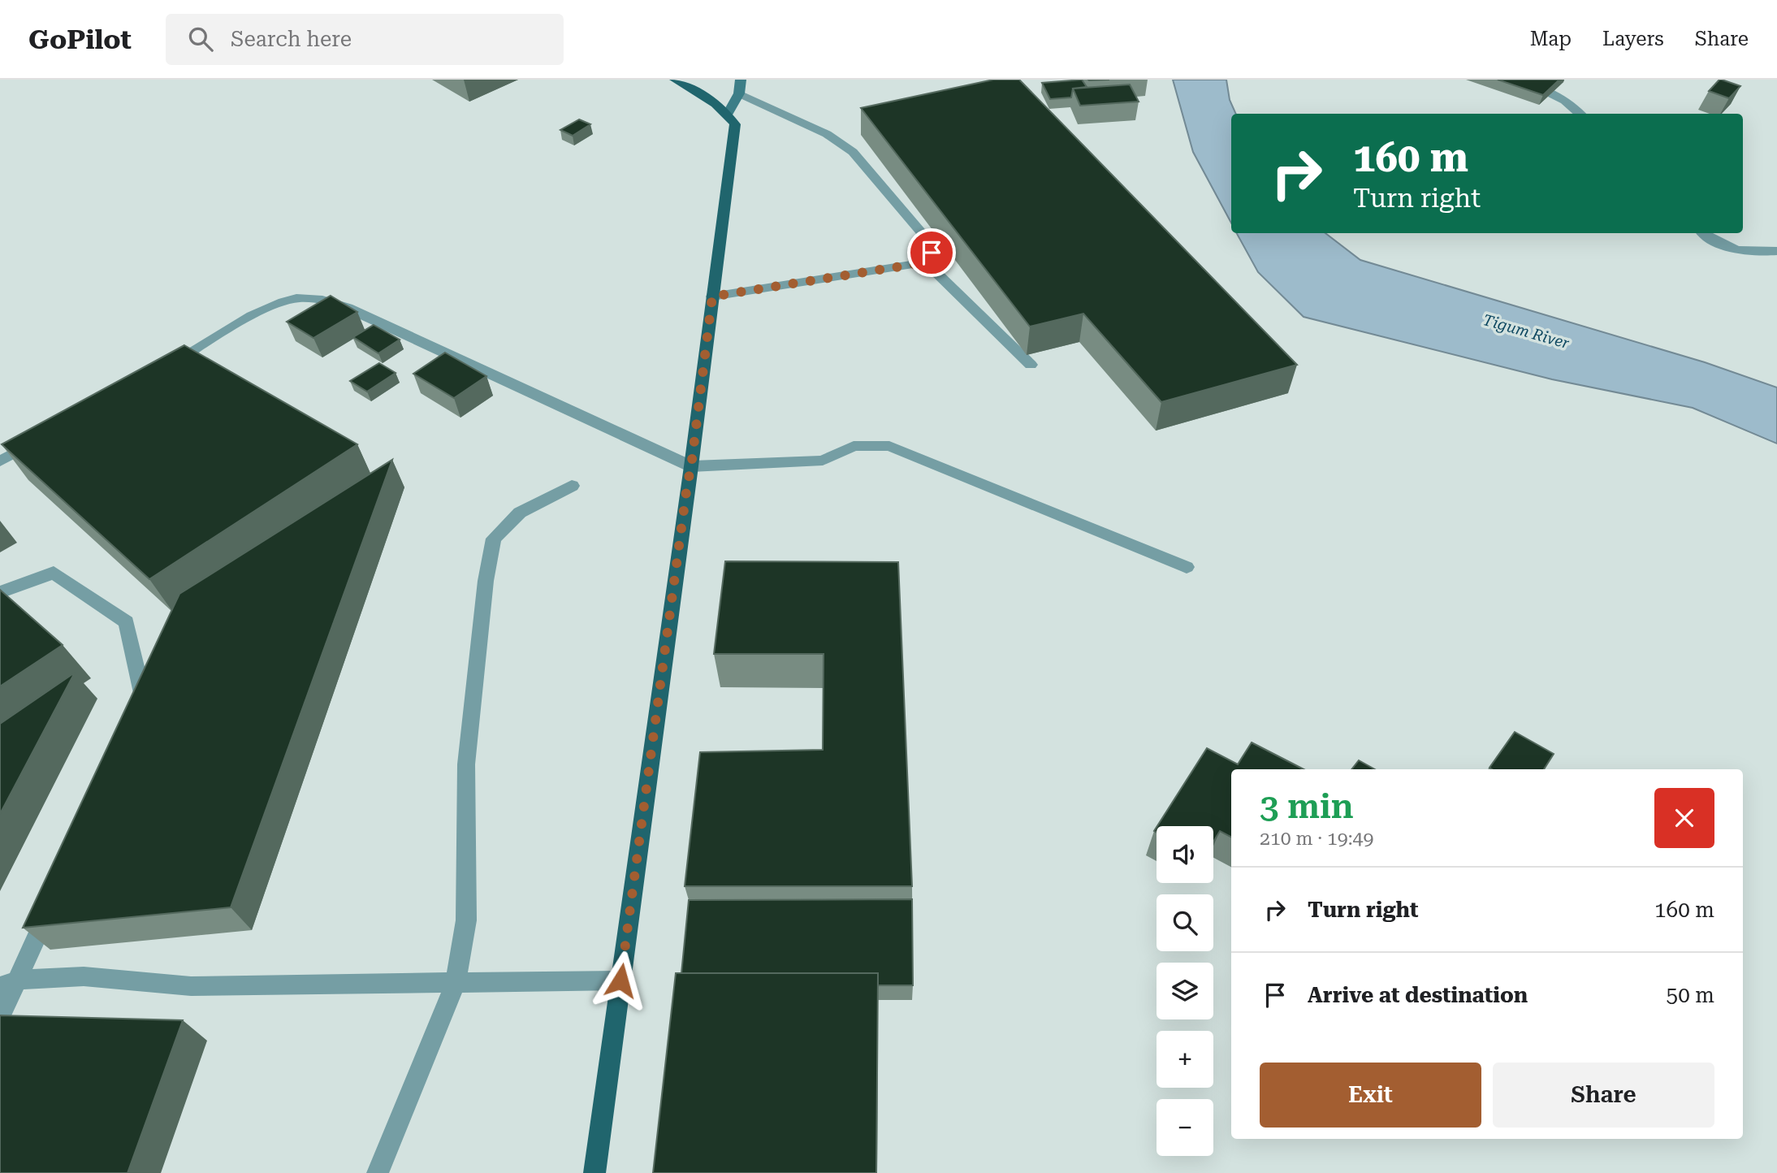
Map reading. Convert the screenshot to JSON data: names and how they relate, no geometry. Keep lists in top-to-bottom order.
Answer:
{
  "water": ["Tigum River"],
  "page": {
    "header": "GoPilot",
    "search": "Search here",
    "nav": ["Map", "Layers", "Share"],
    "turn": ["160 m", "Turn right"],
    "heading": ["3 min", "210 m · 19:49"],
    "map_buttons": ["+", "−"],
    "list": [
      {
        "name": "Turn right",
        "value": "160 m"
      },
      {
        "name": "Arrive at destination",
        "value": "50 m"
      }
    ],
    "buttons": ["Exit", "Share"]
  }
}
